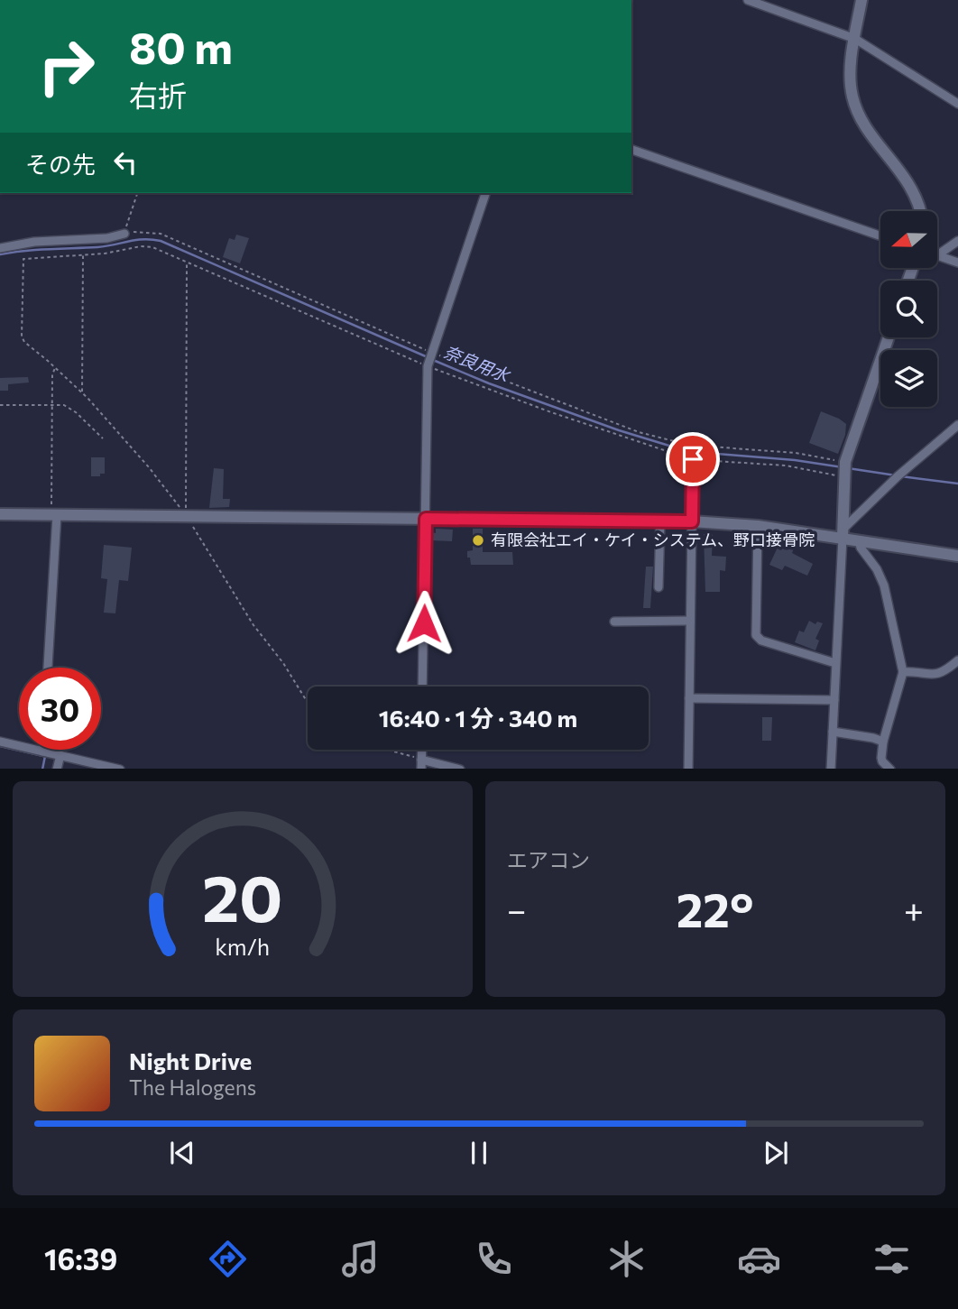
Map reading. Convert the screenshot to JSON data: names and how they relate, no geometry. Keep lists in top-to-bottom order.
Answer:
{
  "water": ["奈良用水"],
  "places": ["有限会社エイ・ケイ・システム、野口接骨院"],
  "north": "left",
  "page": {
    "turn": ["80 m", "右折"],
    "then": "その先",
    "limit": "30",
    "trip": "16:40 · 1 分 · 340 m",
    "tile": "エアコン",
    "heat": ["−", "22°", "+"],
    "song": ["Night Drive", "The Halogens"],
    "tabs": "16:39",
    "gauge": ["20", "km/h"]
  }
}
